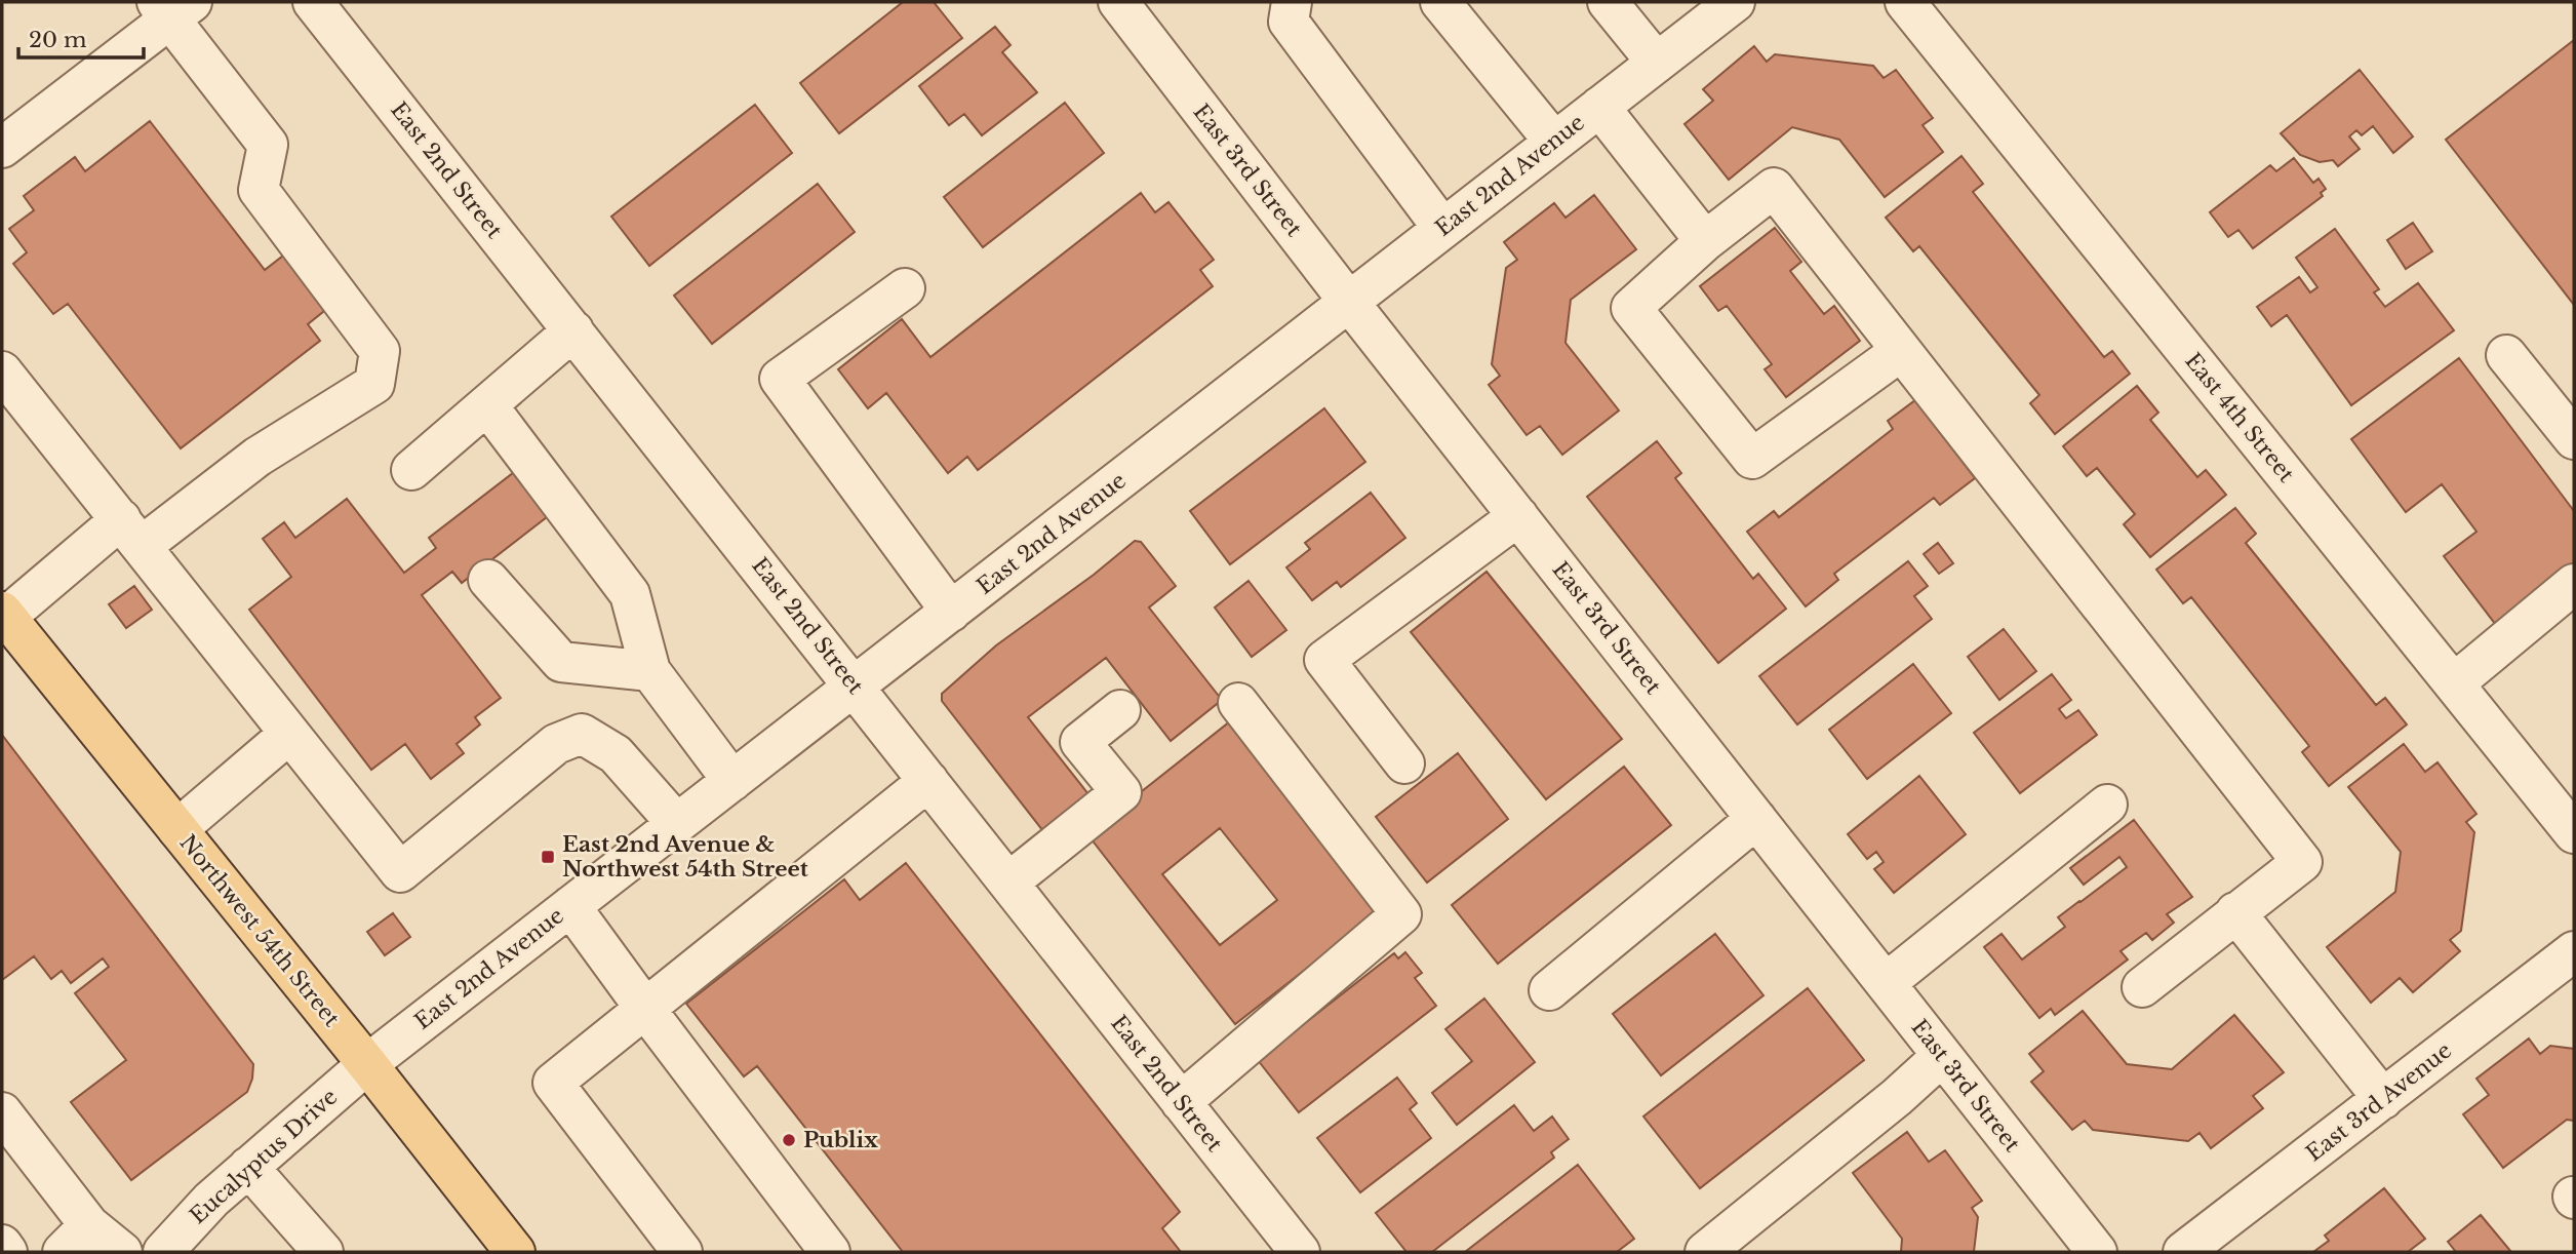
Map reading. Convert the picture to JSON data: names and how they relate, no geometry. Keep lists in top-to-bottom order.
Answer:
{
  "streets": {
    "main road": ["Northwest 54th Street"],
    "street": [
      "East 2nd Street",
      "East 3rd Street",
      "East 2nd Avenue",
      "East 4th Street",
      "East 3rd Avenue",
      "Eucalyptus Drive"
    ]
  },
  "crossings": [
    ["East 2nd Street", "East 2nd Avenue"],
    ["East 3rd Street", "East 2nd Avenue"],
    ["East 2nd Avenue", "Northwest 54th Street"],
    ["East 2nd Avenue", "Eucalyptus Drive"],
    ["Northwest 54th Street", "Eucalyptus Drive"]
  ],
  "places": {
    "transit": ["East 2nd Avenue & Northwest 54th Street"],
    "other": ["Publix"]
  },
  "scale_bar": "20 m"
}
